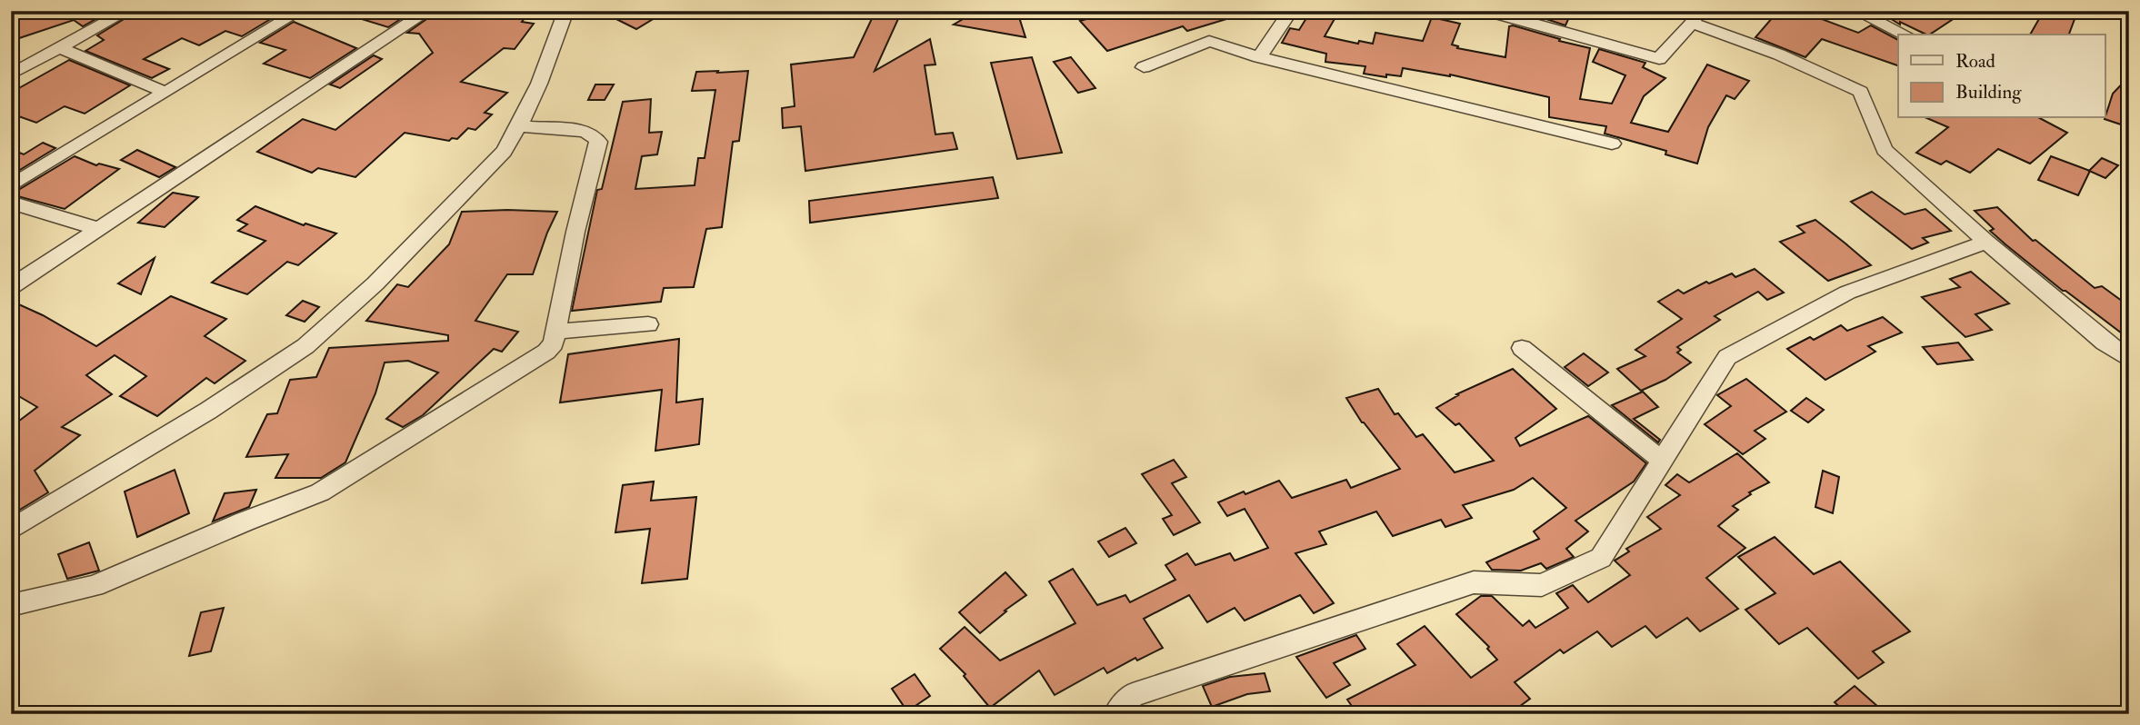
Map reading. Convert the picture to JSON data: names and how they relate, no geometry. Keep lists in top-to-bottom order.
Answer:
{
  "legend": ["Road", "Building"]
}
